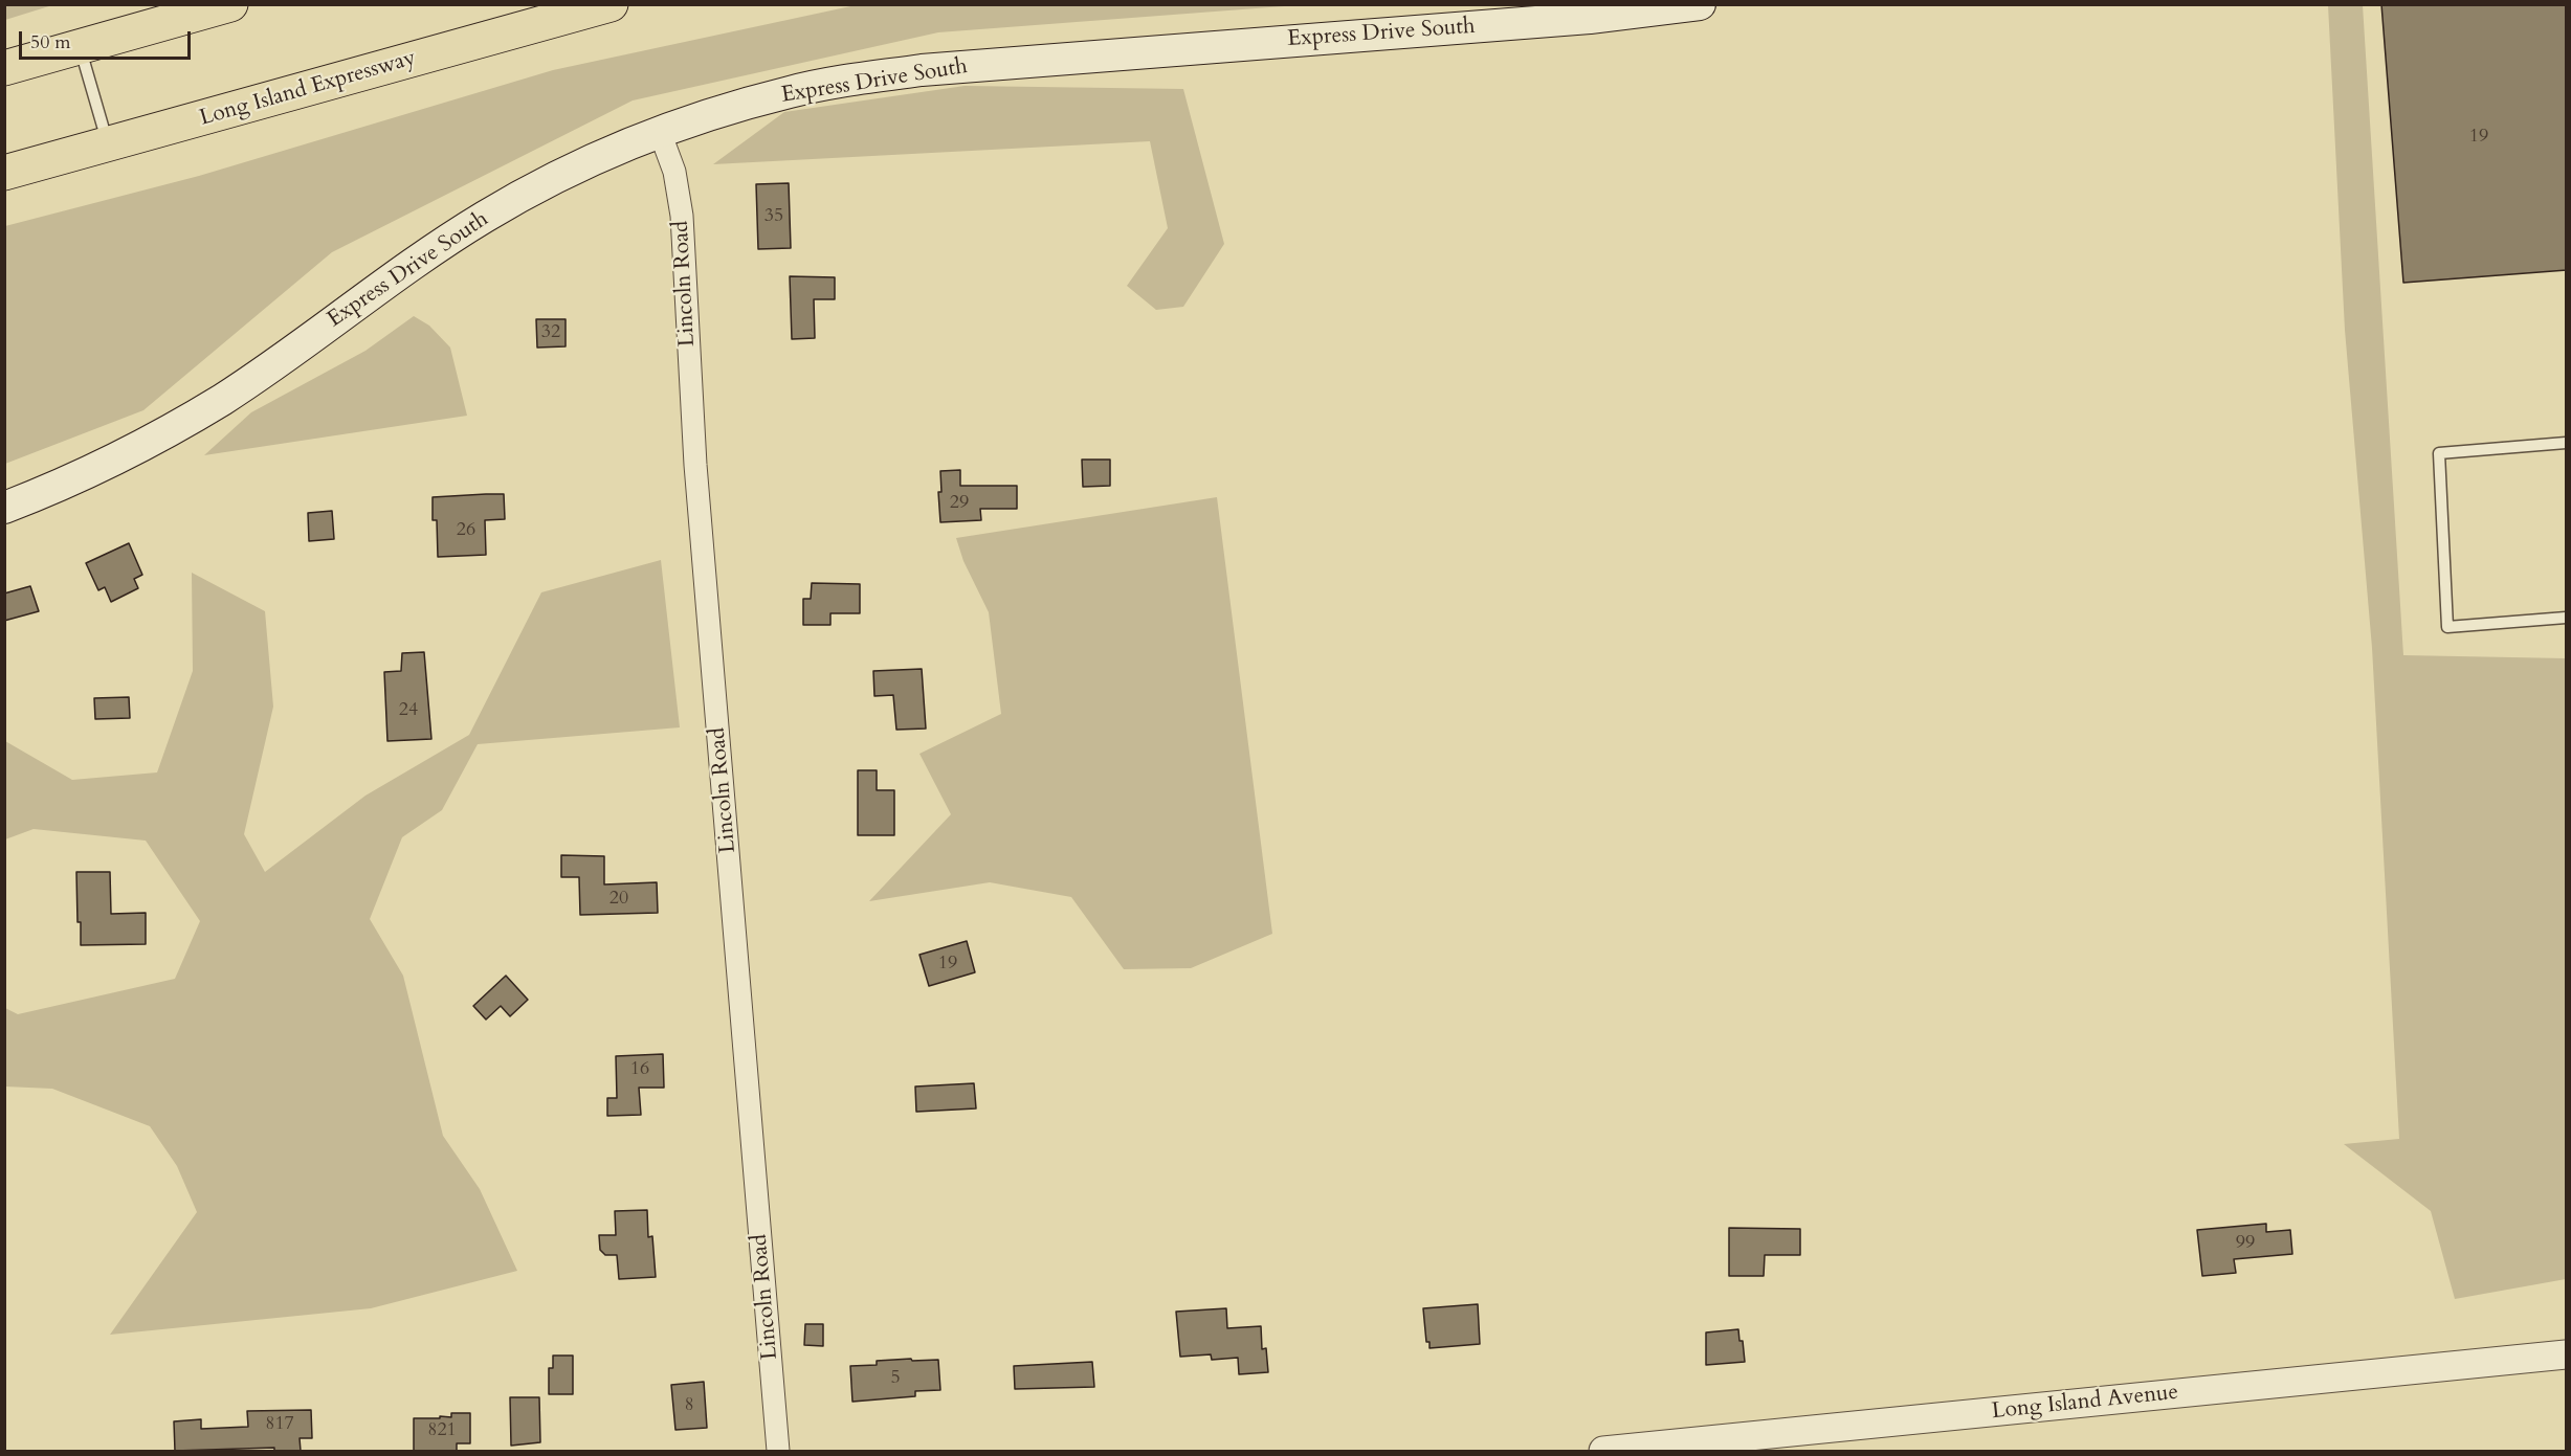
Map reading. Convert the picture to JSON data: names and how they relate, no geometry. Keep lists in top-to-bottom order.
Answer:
{
  "streets": {
    "highway": ["Long Island Expressway"],
    "main road": ["Express Drive South"],
    "street": ["Lincoln Road", "Long Island Avenue"]
  },
  "crossings": [
    ["Express Drive South", "Lincoln Road"]
  ],
  "house_numbers": [
    "19",
    "35",
    "32",
    "29",
    "26",
    "24",
    "20",
    "19",
    "16",
    "99",
    "5",
    "8",
    "817",
    "821"
  ],
  "scale_bar": "50 m"
}
